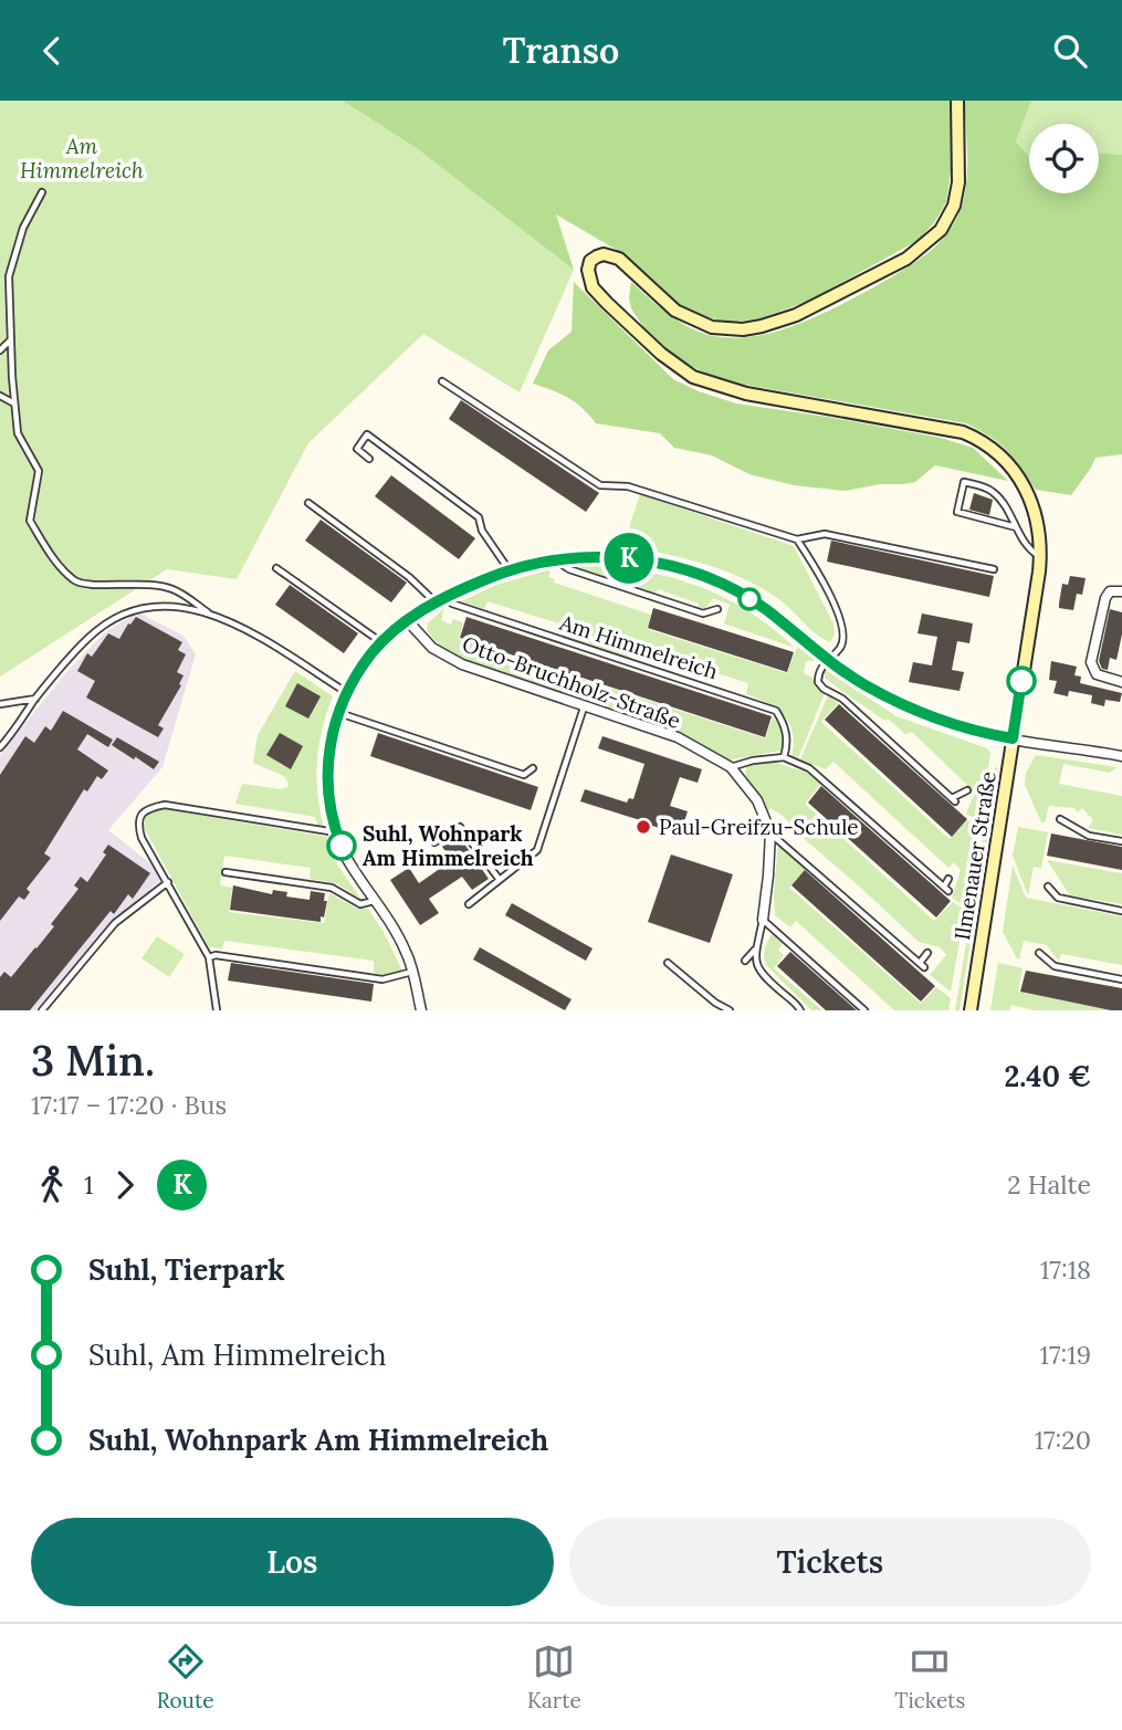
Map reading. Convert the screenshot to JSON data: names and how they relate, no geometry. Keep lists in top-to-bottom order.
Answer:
{
  "streets": {
    "main road": ["Ilmenauer Straße"],
    "street": ["Otto-Bruchholz-Straße"],
    "lane": ["Am Himmelreich"]
  },
  "parks": ["Am Himmelreich"],
  "places": ["Paul-Greifzu-Schule", "Suhl, Wohnpark Am Himmelreich"],
  "lines": ["bus line K"],
  "page": {
    "header": "Transo",
    "on_map": "K",
    "heading": ["3 Min.", "17:17 – 17:20 · Bus", "2.40 €"],
    "legs": ["1", "K", "2 Halte"],
    "list": [
      {
        "name": "Suhl, Tierpark",
        "value": "17:18"
      },
      {
        "name": "Suhl, Am Himmelreich",
        "value": "17:19"
      },
      {
        "name": "Suhl, Wohnpark Am Himmelreich",
        "value": "17:20"
      }
    ],
    "buttons": ["Los", "Tickets"],
    "tabs": ["Route", "Karte", "Tickets"]
  }
}
